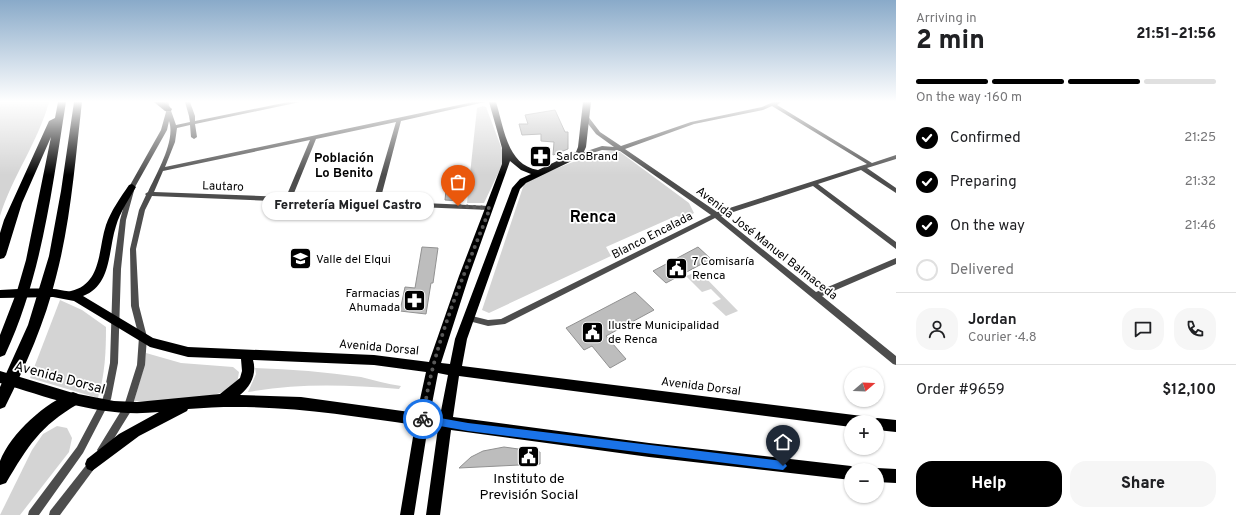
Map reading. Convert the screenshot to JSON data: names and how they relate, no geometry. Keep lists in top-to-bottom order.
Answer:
{
  "streets": {
    "main road": ["Avenida Dorsal"],
    "street": ["Lautaro", "Blanco Encalada", "Avenida José Manuel Balmaceda"]
  },
  "crossings": [
    ["Blanco Encalada", "Avenida José Manuel Balmaceda"]
  ],
  "districts": ["Población Lo Benito", "Renca"],
  "places": {
    "pharmacy": ["SalcoBrand", "Farmacias Ahumada"],
    "other": ["Ferretería Miguel Castro"],
    "school or university": ["Valle del Elqui"],
    "public building": ["7 Comisaría Renca", "Ilustre Municipalidad de Renca", "Instituto de Previsión Social"]
  },
  "north": "right",
  "page": {
    "heading": ["2 min", "Arriving in", "21:51–21:56"],
    "panel": [
      "Jordan",
      "Courier · 4.8",
      "Order #9659",
      "$12,100"
    ],
    "bar": "On the way · 160 m",
    "list": [
      ["Confirmed", "21:25"],
      ["Preparing", "21:32"],
      ["On the way", "21:46"],
      "Delivered"
    ],
    "bubble": "Ferretería Miguel Castro",
    "map_buttons": ["+", "−"],
    "buttons": ["Help", "Share"]
  }
}
